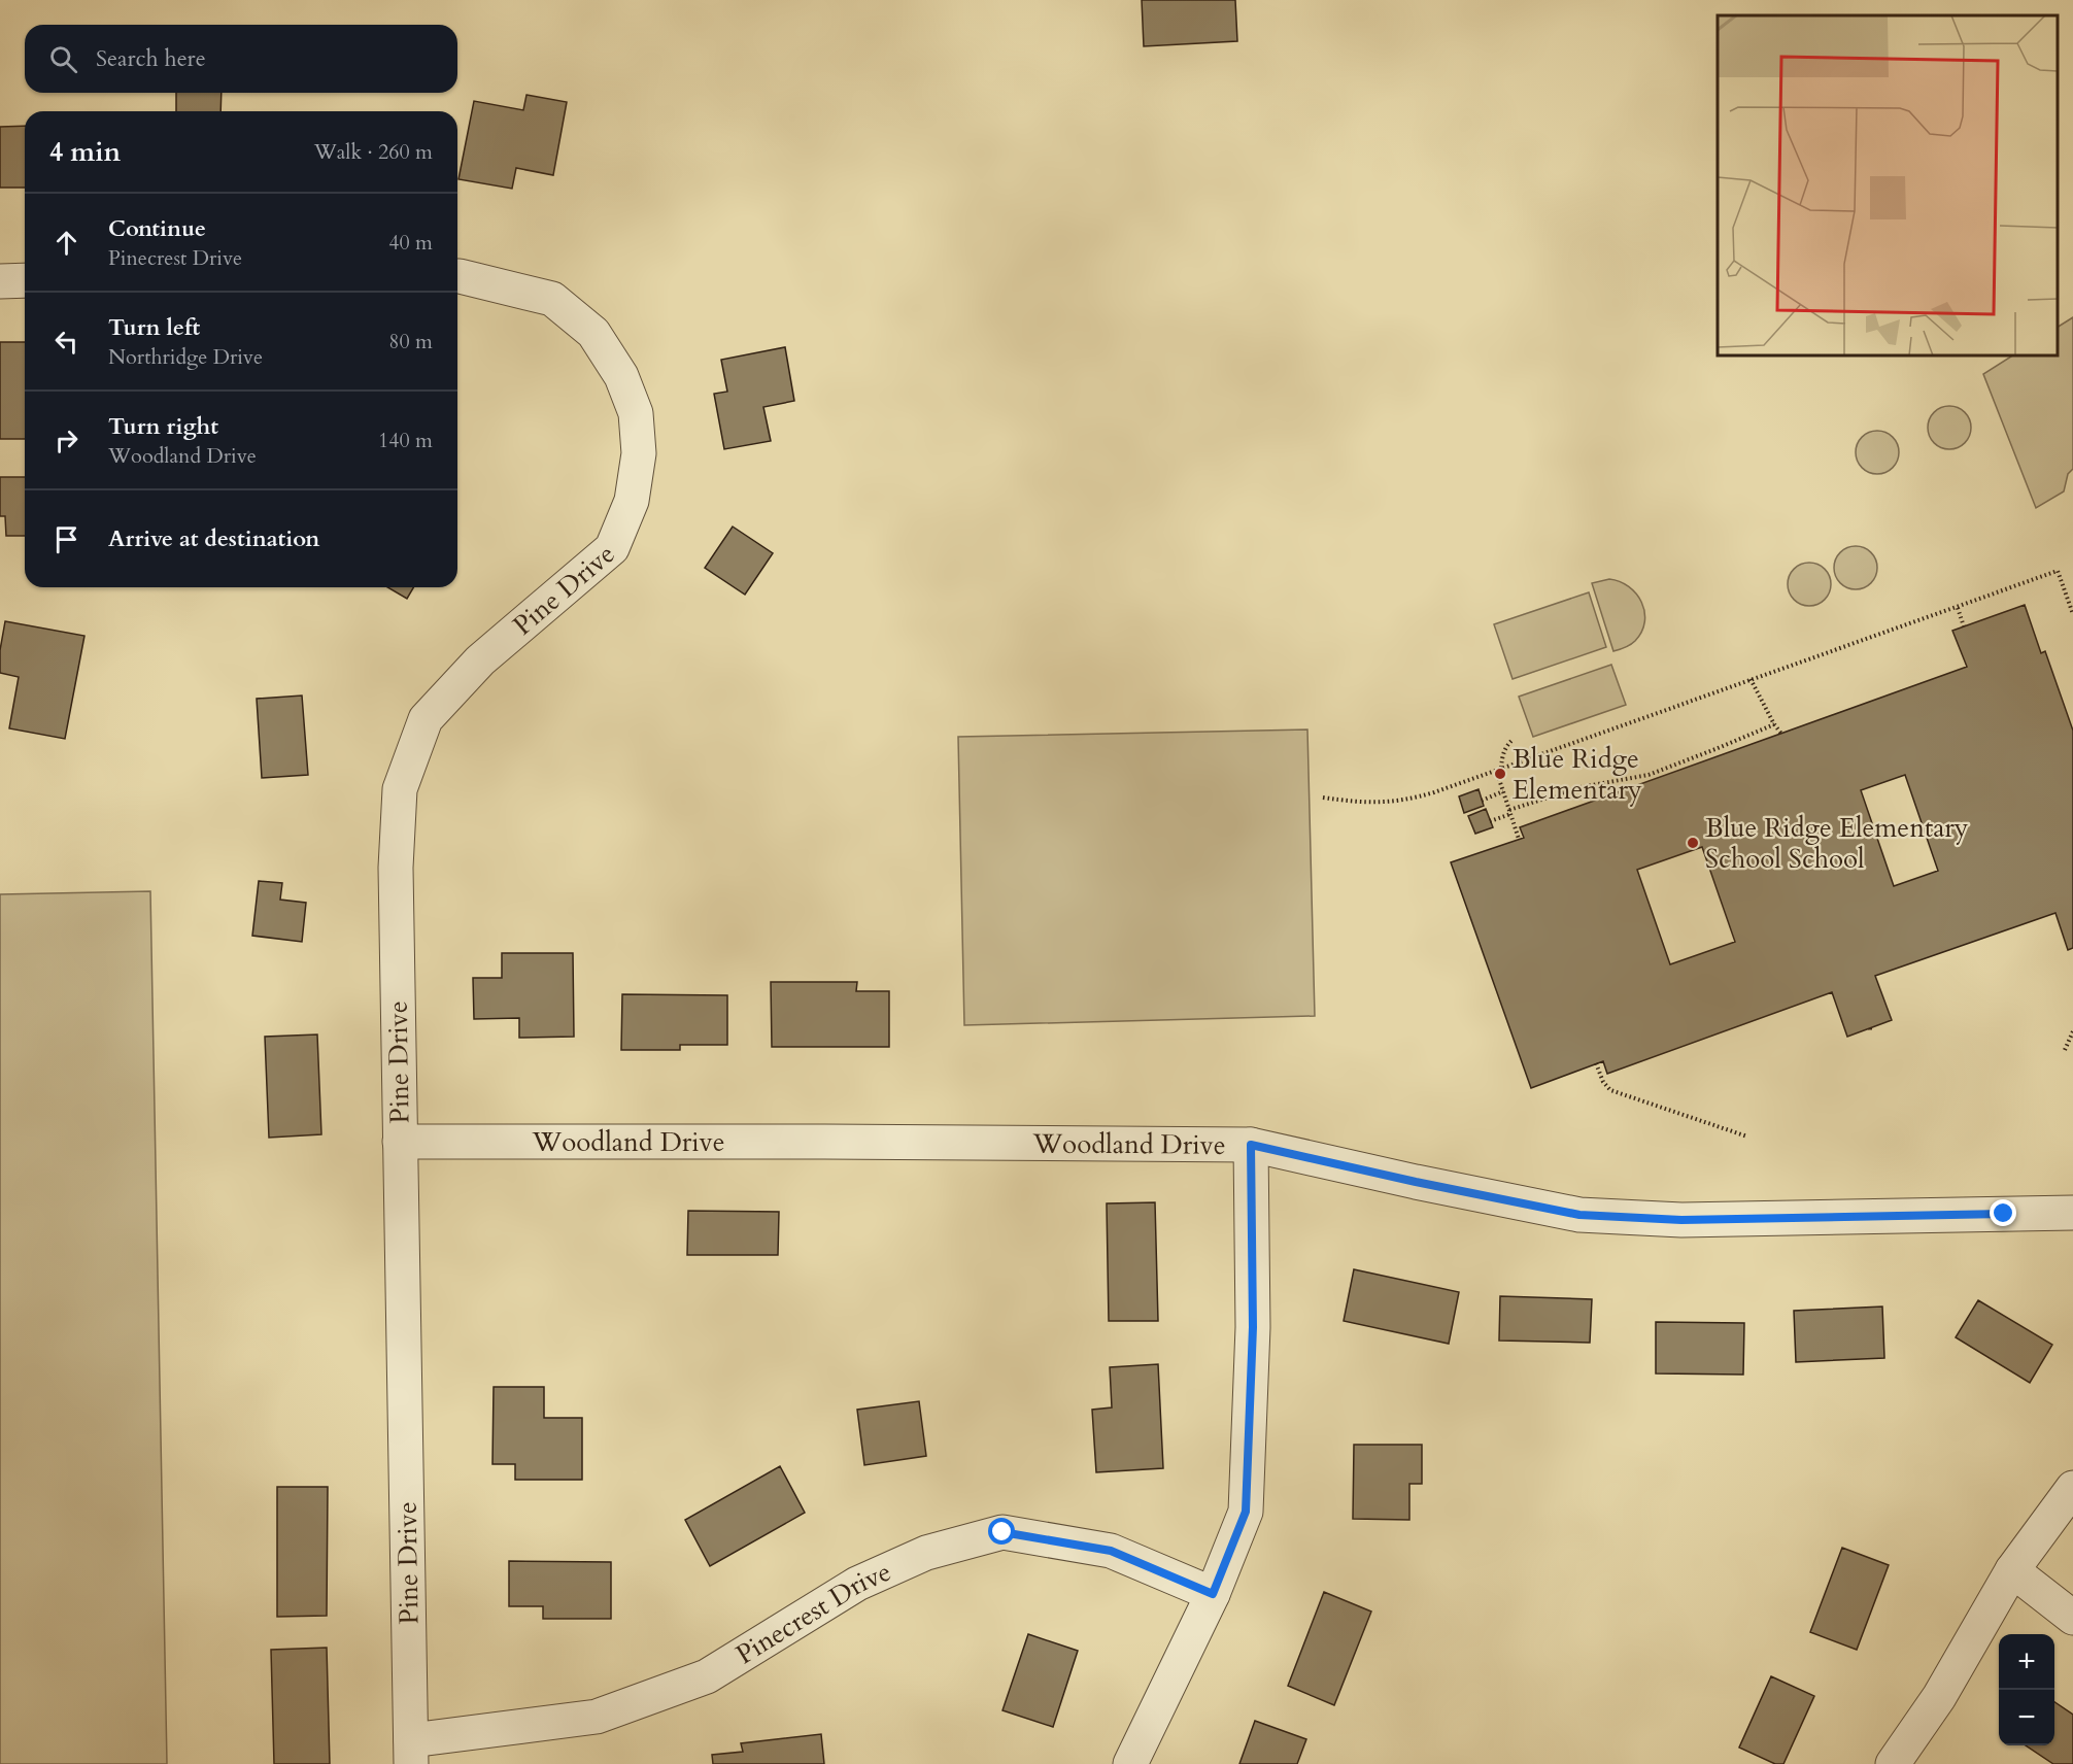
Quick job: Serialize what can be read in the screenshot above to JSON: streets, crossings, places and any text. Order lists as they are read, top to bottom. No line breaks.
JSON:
{"streets":{"street":["Pine Drive","Woodland Drive","Pinecrest Drive"]},"crossings":[["Pine Drive","Woodland Drive"],["Pine Drive","Pinecrest Drive"]],"places":["Blue Ridge Elementary","Blue Ridge Elementary School School"],"page":{"search":"Search here","heading":["4 min","Walk · 260 m"],"list":[["Continue","Pinecrest Drive","40 m"],["Turn left","Northridge Drive","80 m"],["Turn right","Woodland Drive","140 m"],"Arrive at destination"],"map_buttons":["+","−"]}}
